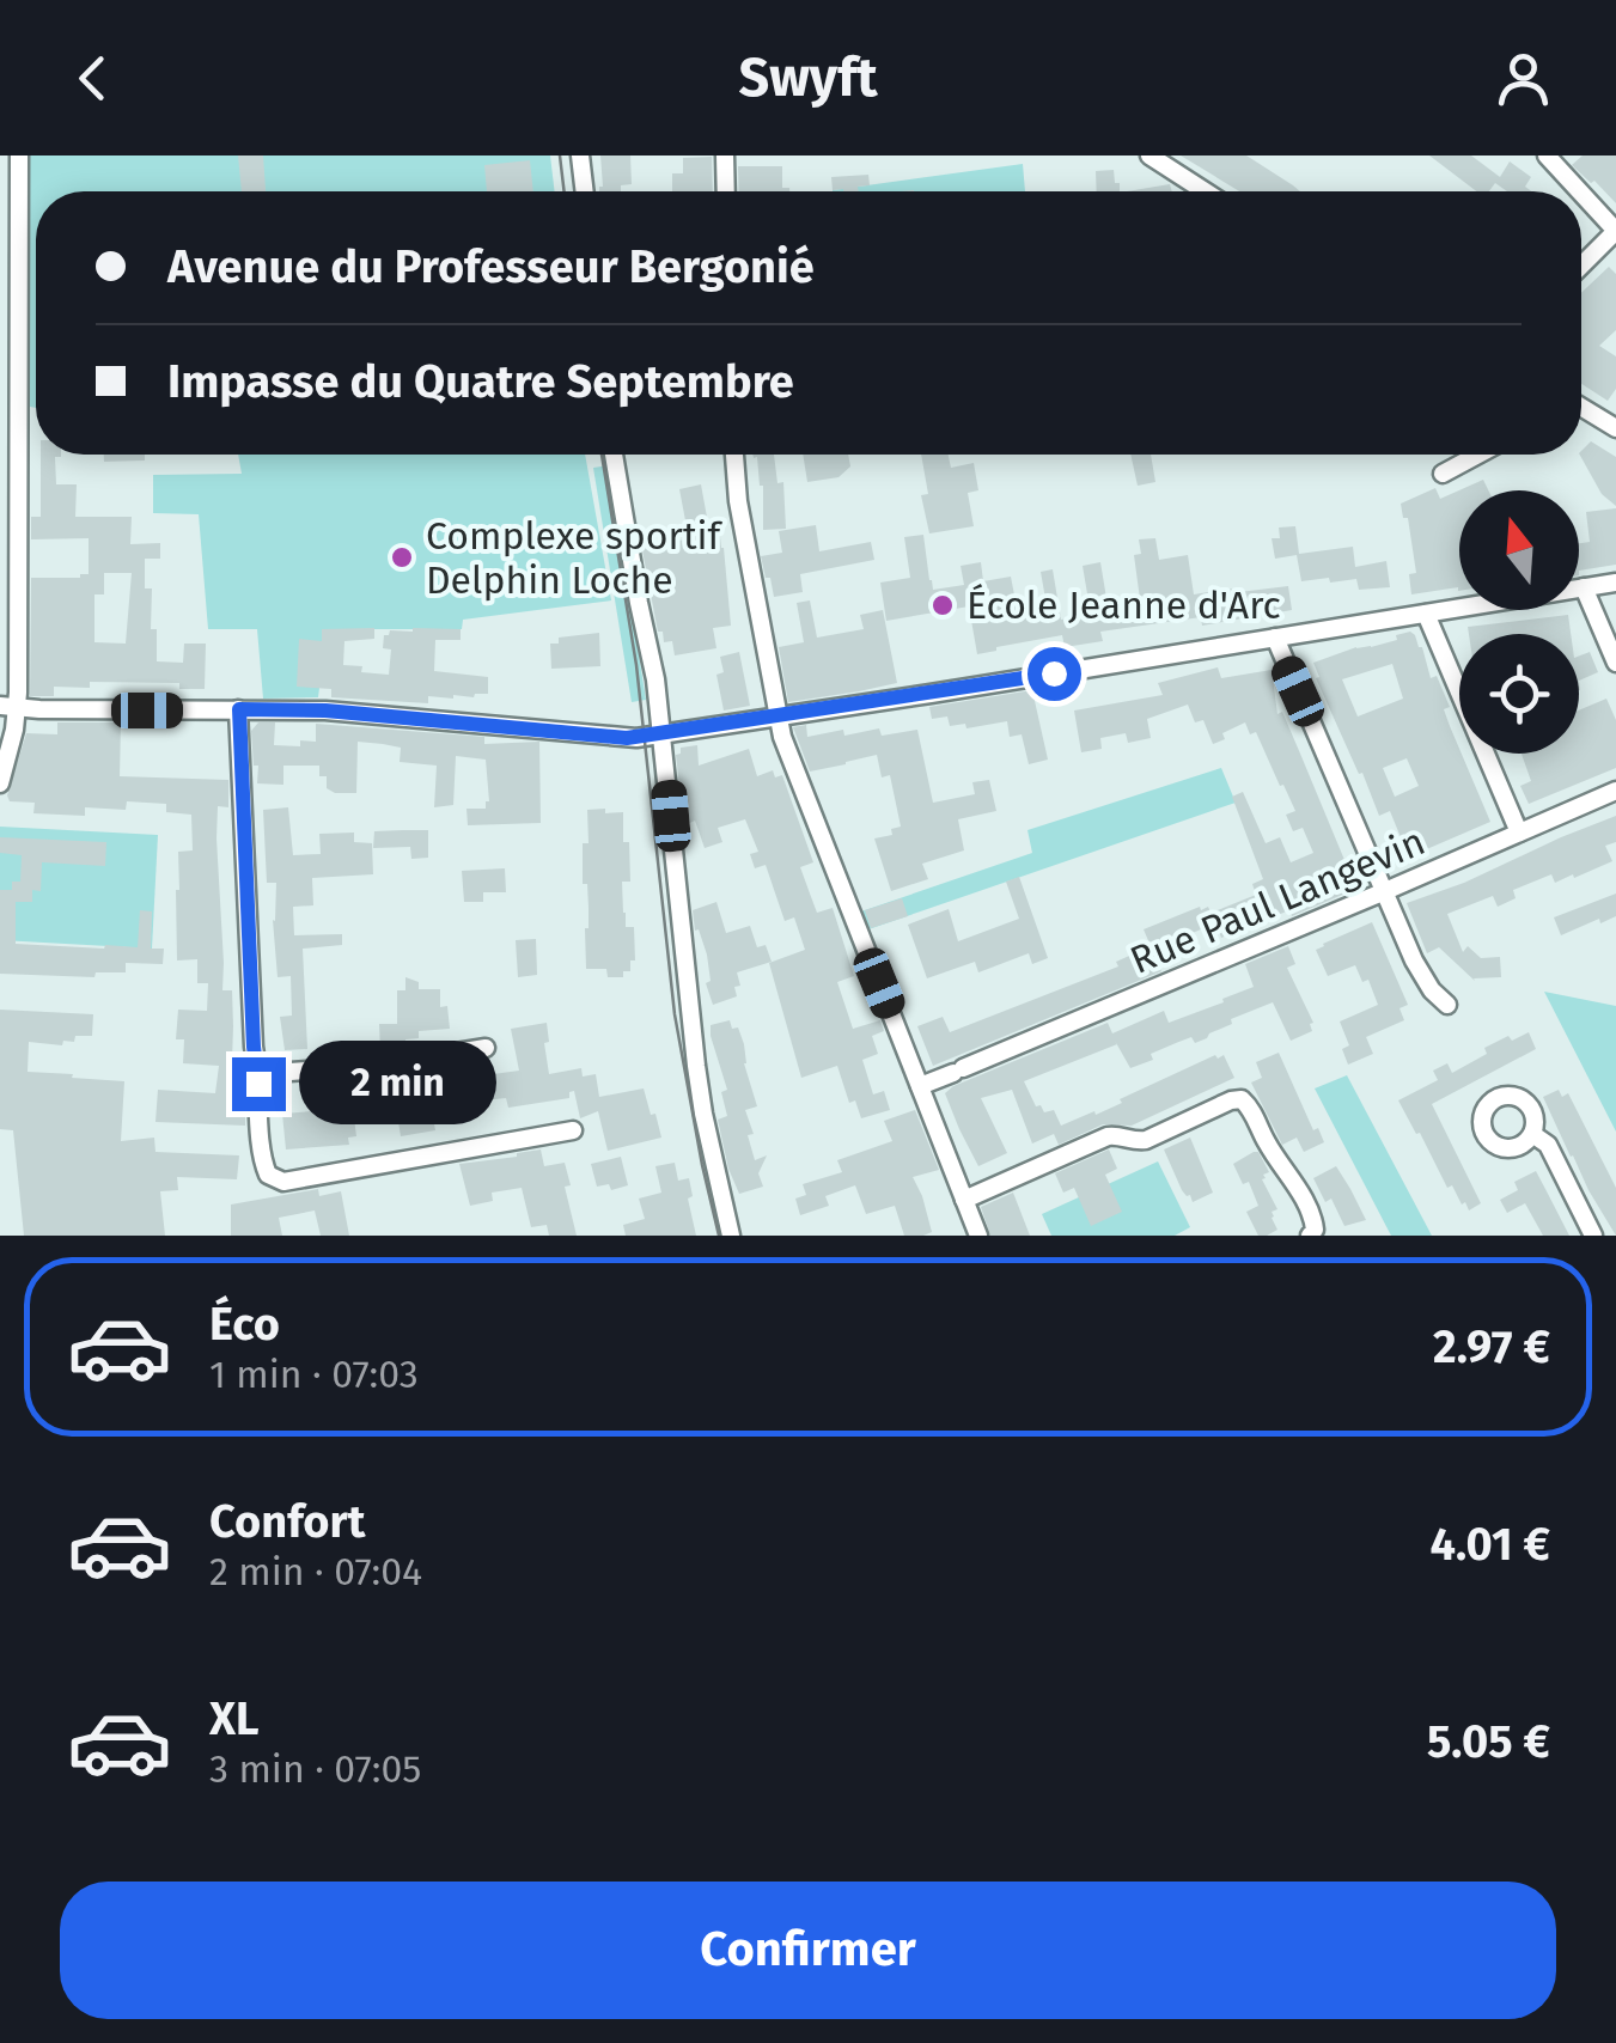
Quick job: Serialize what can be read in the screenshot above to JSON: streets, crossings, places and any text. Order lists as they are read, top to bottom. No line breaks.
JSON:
{"streets":{"street":["Rue Paul Langevin"]},"places":["Complexe sportif Delphin Loche","École Jeanne d'Arc"],"north":"top","page":{"header":"Swyft","banner":["Avenue du Professeur Bergonié","Impasse du Quatre Septembre"],"bubble":"2 min","list":[{"name":"Éco","note":"1 min · 07:03","value":"2.97 €"},{"name":"Confort","note":"2 min · 07:04","value":"4.01 €"},{"name":"XL","note":"3 min · 07:05","value":"5.05 €"}],"buttons":"Confirmer"}}
